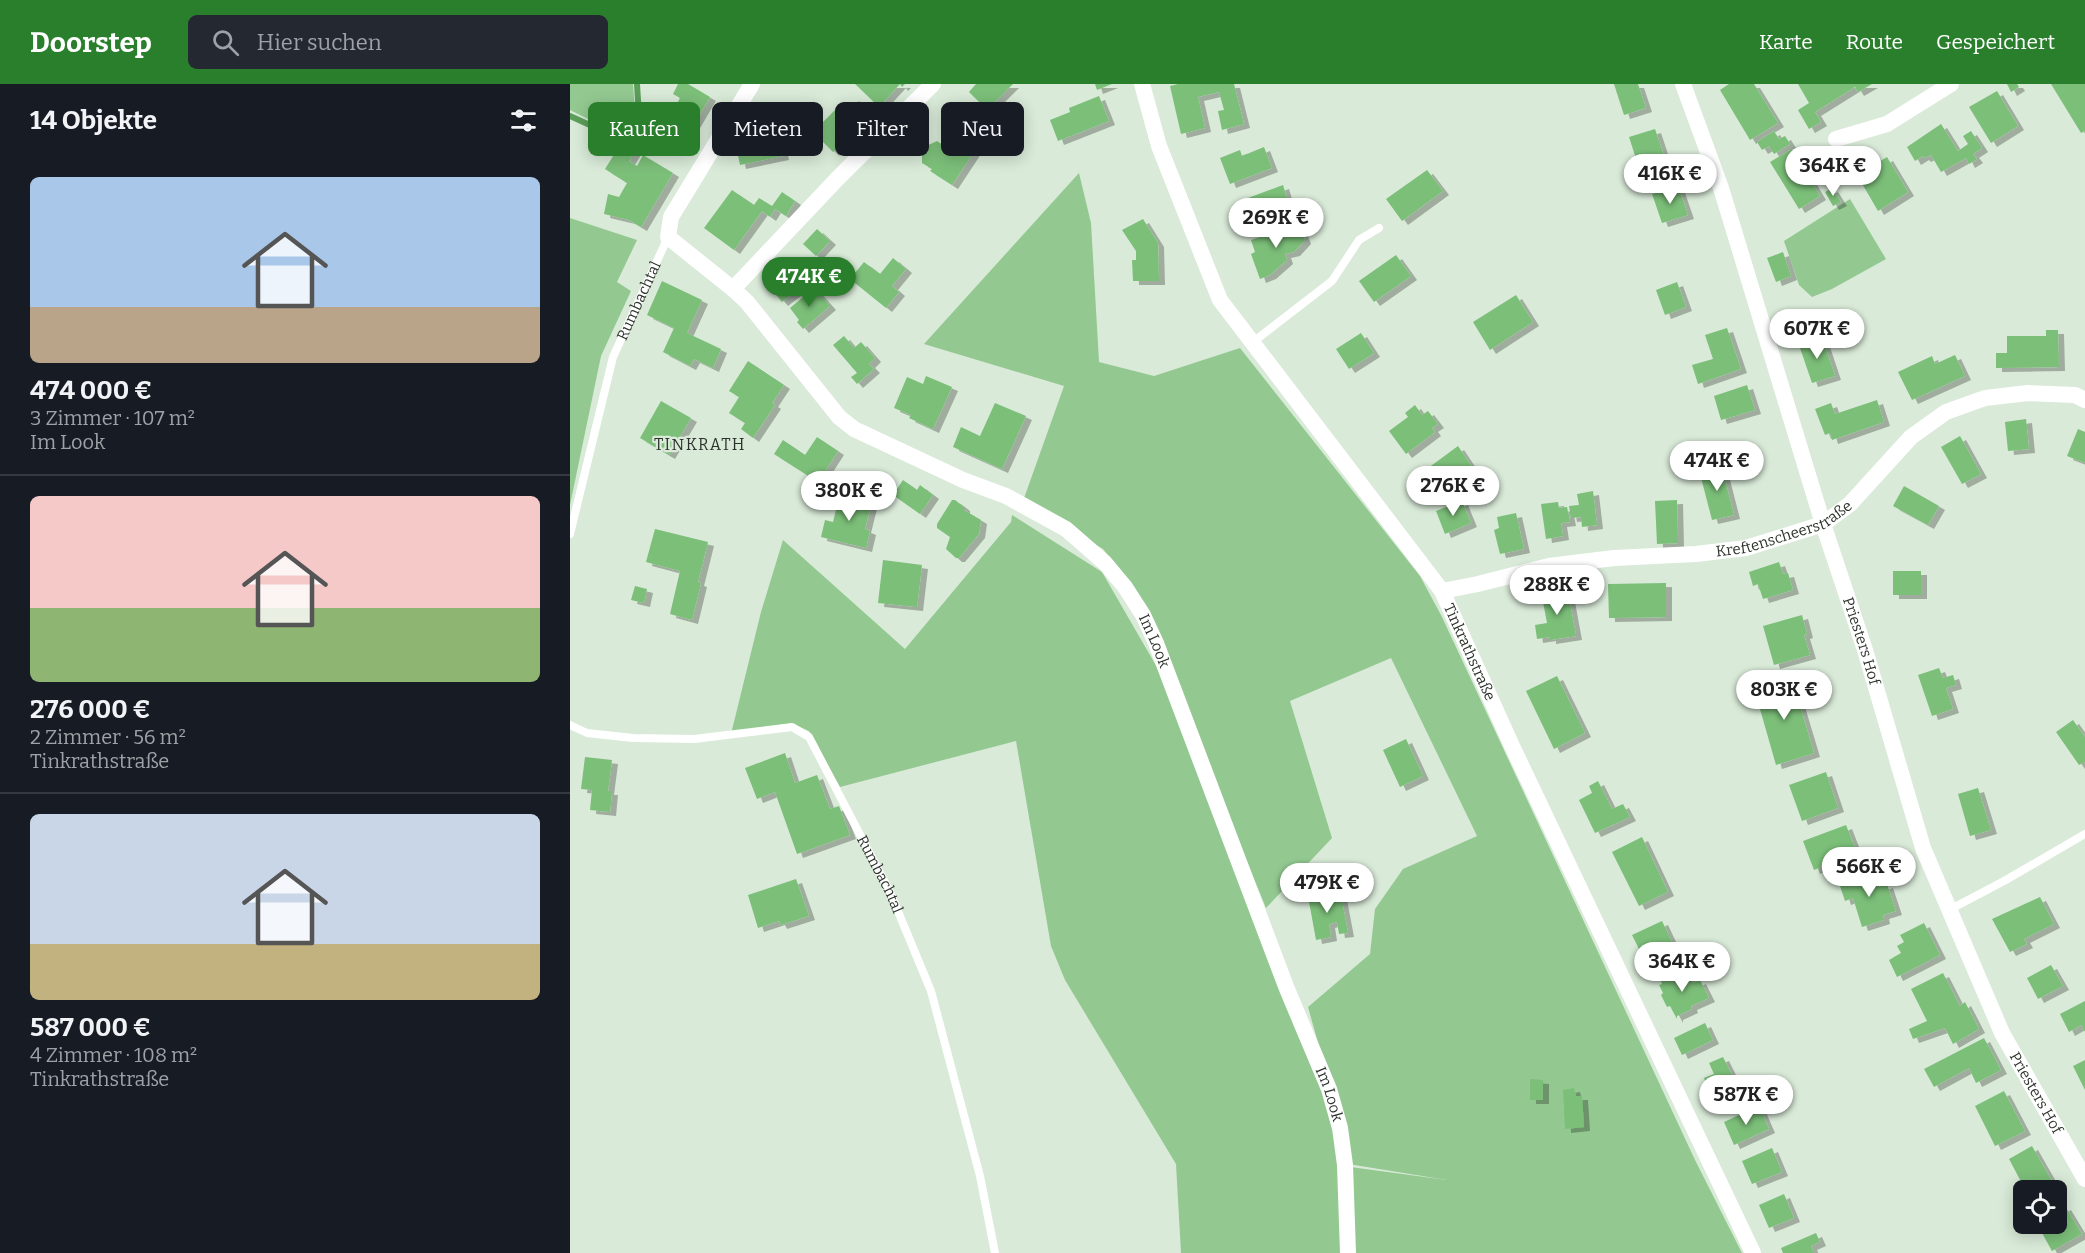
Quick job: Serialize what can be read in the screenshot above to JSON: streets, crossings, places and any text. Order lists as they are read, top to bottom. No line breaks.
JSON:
{"streets":{"street":["Rumbachtal","Kreftenscheerstraße","Im Look","Priesters Hof","Tinkrathstraße"]},"crossings":[["Rumbachtal","Im Look"],["Kreftenscheerstraße","Priesters Hof"],["Kreftenscheerstraße","Tinkrathstraße"]],"districts":["TINKRATH"],"page":{"header":"Doorstep","search":"Hier suchen","nav":["Karte","Route","Gespeichert"],"heading":"14 Objekte","chip":["Kaufen","Mieten","Filter","Neu"],"price":["364K €","416K €","269K €","474K €","607K €","474K €","276K €","380K €","288K €","803K €","566K €","479K €","364K €","587K €"],"list":[{"name":"474 000 €","note":"3 Zimmer · 107 m² · Im Look"},{"name":"276 000 €","note":"2 Zimmer · 56 m² · Tinkrathstraße"},{"name":"587 000 €","note":"4 Zimmer · 108 m² · Tinkrathstraße"}]}}
